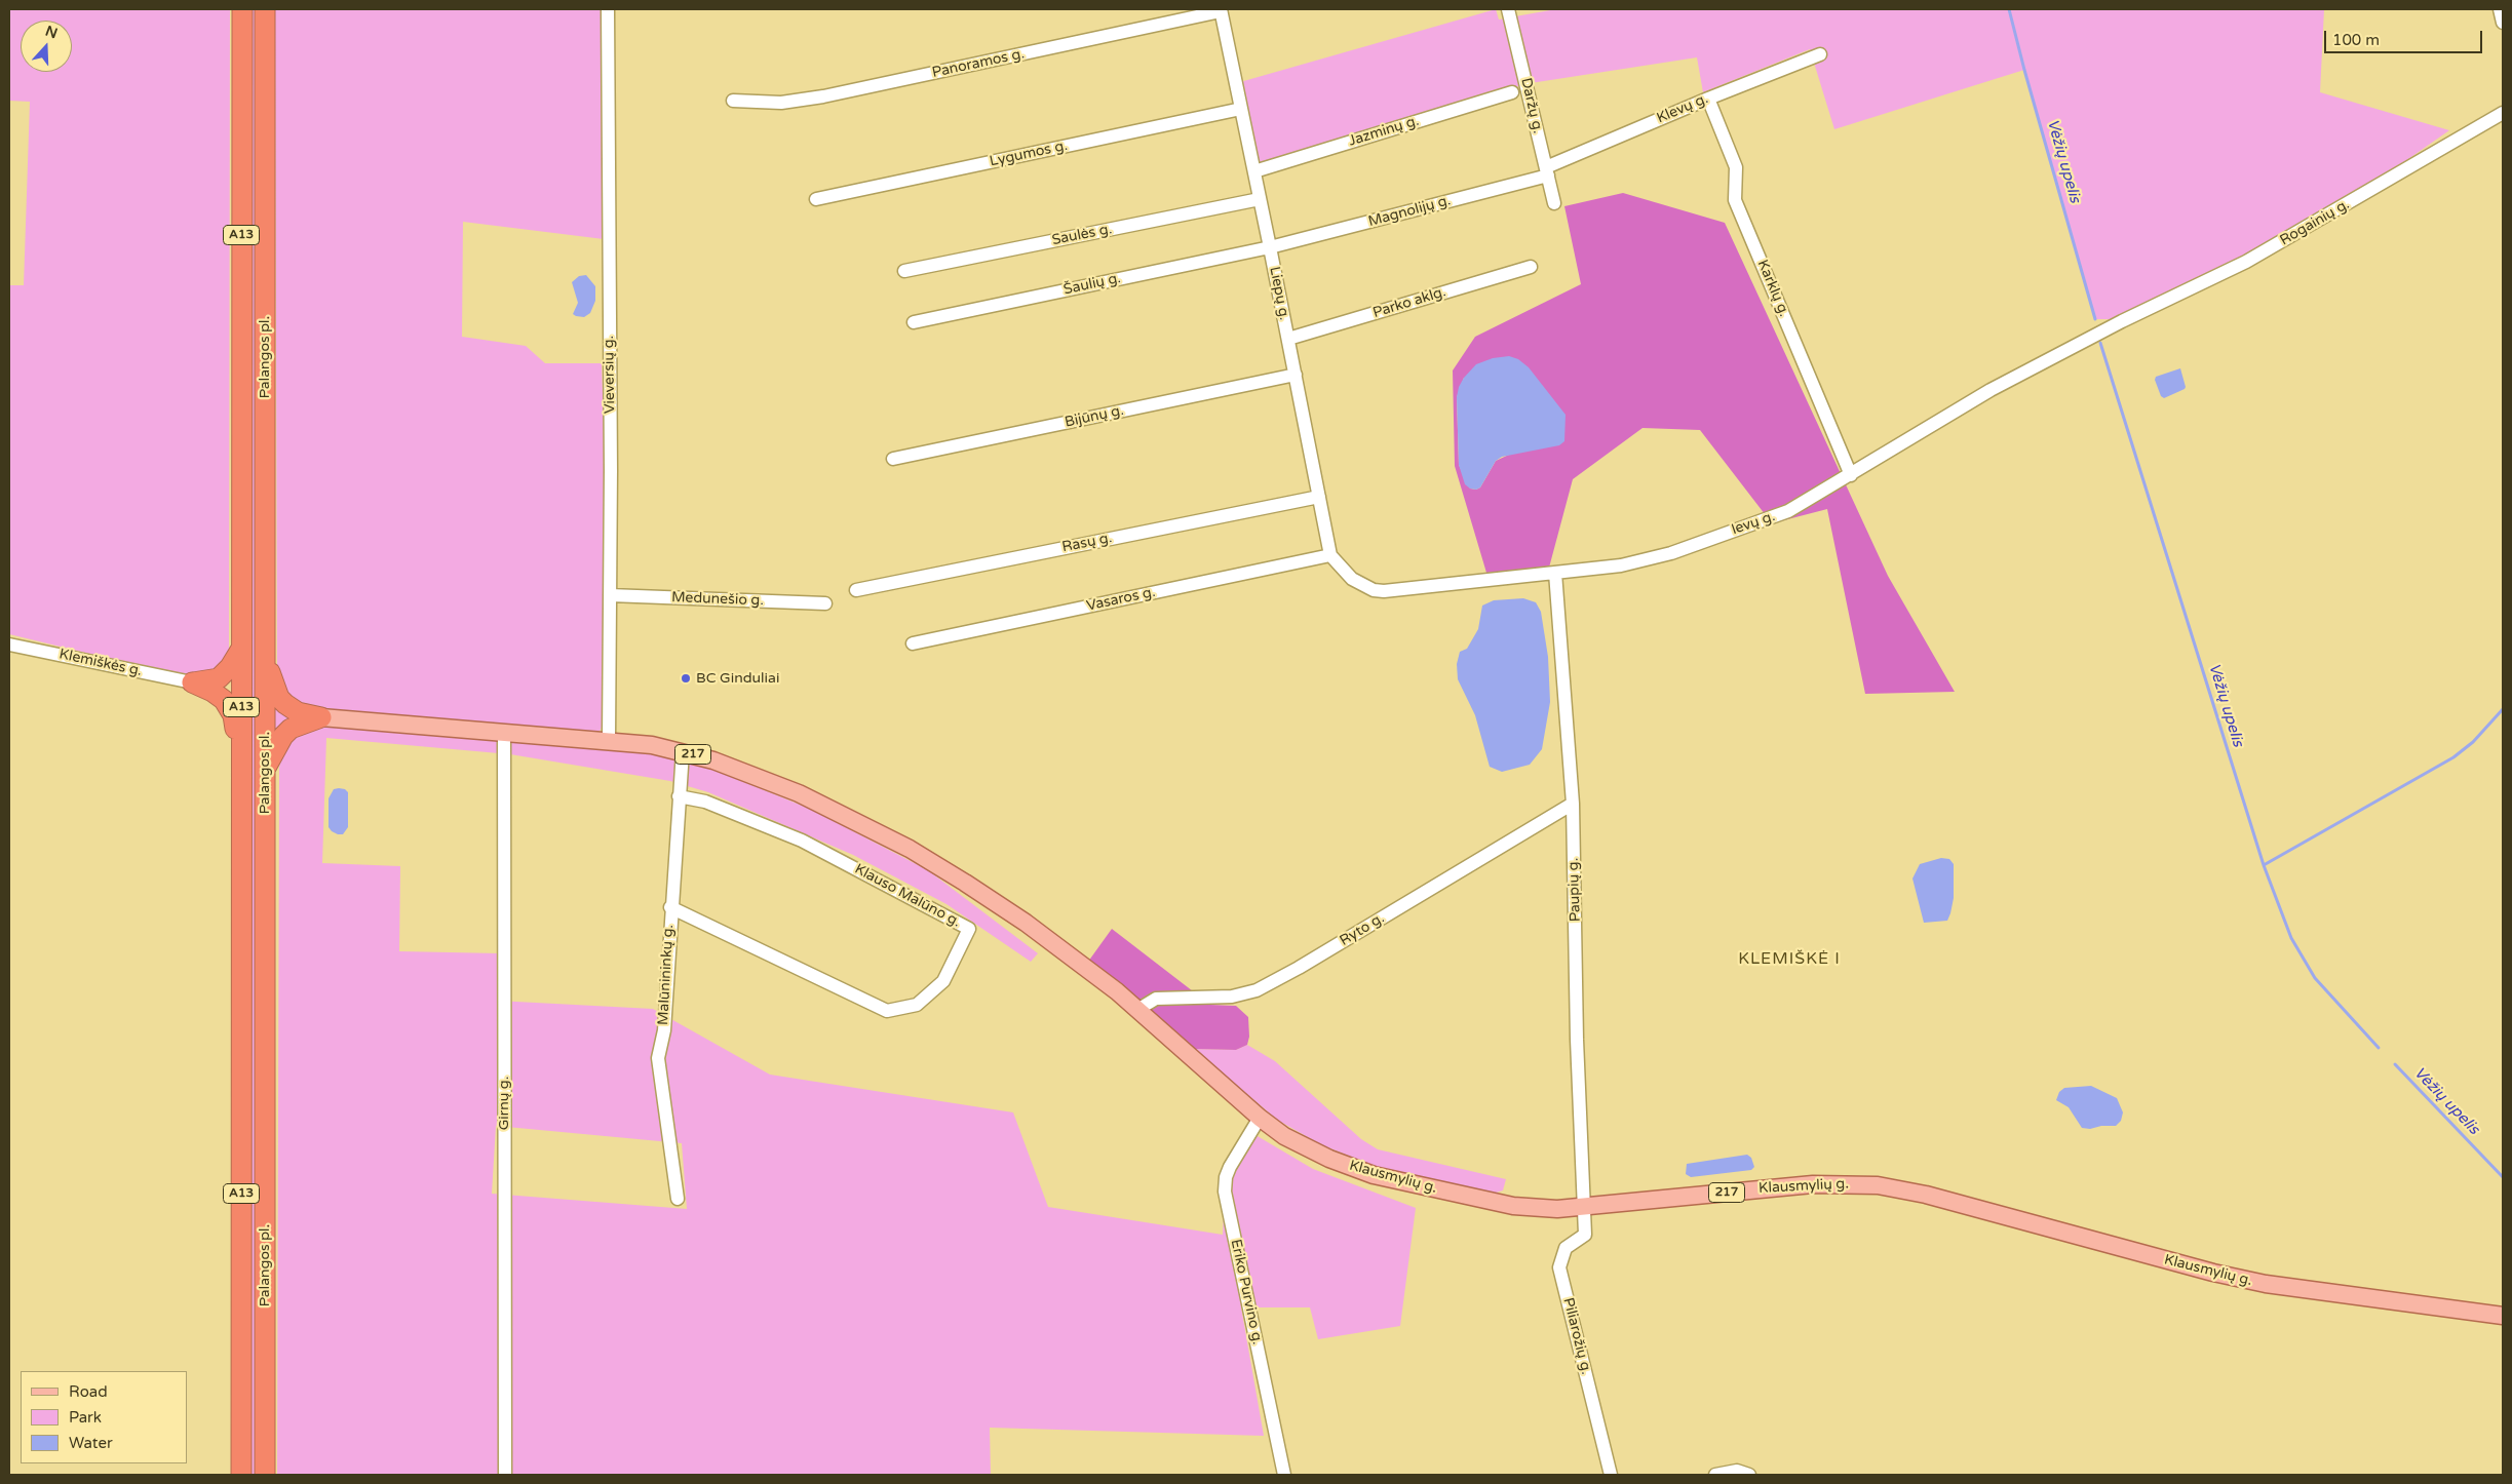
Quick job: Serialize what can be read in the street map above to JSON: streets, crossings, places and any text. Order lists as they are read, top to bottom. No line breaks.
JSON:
{"streets":{"highway":["A13","Palangos pl."],"main road":["217","Klausmylių g."],"street":["Panoramos g.","Daržų g.","Klevų g.","Jazminų g.","Lygumos g.","Magnolijų g.","Rogainių g.","Saulės g.","Šaulių g.","Karklų g.","Liepų g.","Parko aklg.","Vieversių g.","Bijūnų g.","Ievų g.","Rasų g.","Medunešio g.","Vasaros g.","Klemiškės g.","Paupių g.","Klauso Malūno g.","Ryto g.","Malūnininkų g.","Girnų g.","Eriko Purvino g.","Piliarožių g."]},"crossings":[["Panoramos g.","Liepų g."],["Daržų g.","Klevų g."],["Daržų g.","Magnolijų g."],["Klevų g.","Magnolijų g."],["Klevų g.","Karklų g."],["Jazminų g.","Liepų g."],["Lygumos g.","Liepų g."],["Magnolijų g.","Šaulių g."],["Magnolijų g.","Liepų g."],["Rogainių g.","Ievų g."],["Saulės g.","Liepų g."],["Šaulių g.","Liepų g."],["Karklų g.","Ievų g."],["Liepų g.","Parko aklg."],["Liepų g.","Bijūnų g."],["Liepų g.","Ievų g."],["Liepų g.","Rasų g."],["Liepų g.","Vasaros g."],["Vieversių g.","Medunešio g."],["Vieversių g.","217"],["Ievų g.","Vasaros g."],["Ievų g.","Paupių g."],["217","Malūnininkų g."],["217","Girnų g."],["217","Klausmylių g."],["Paupių g.","Ryto g."],["Paupių g.","Klausmylių g."],["Paupių g.","Piliarožių g."],["Klauso Malūno g.","Malūnininkų g."],["Ryto g.","Klausmylių g."],["Malūnininkų g.","Klausmylių g."],["Klausmylių g.","Eriko Purvino g."],["Klausmylių g.","Piliarožių g."]],"districts":["KLEMIŠKĖ I"],"water":["Vėžių upelis"],"places":["BC Ginduliai"],"legend":["Road","Park","Water"],"scale_bar":"100 m","north":"top"}
